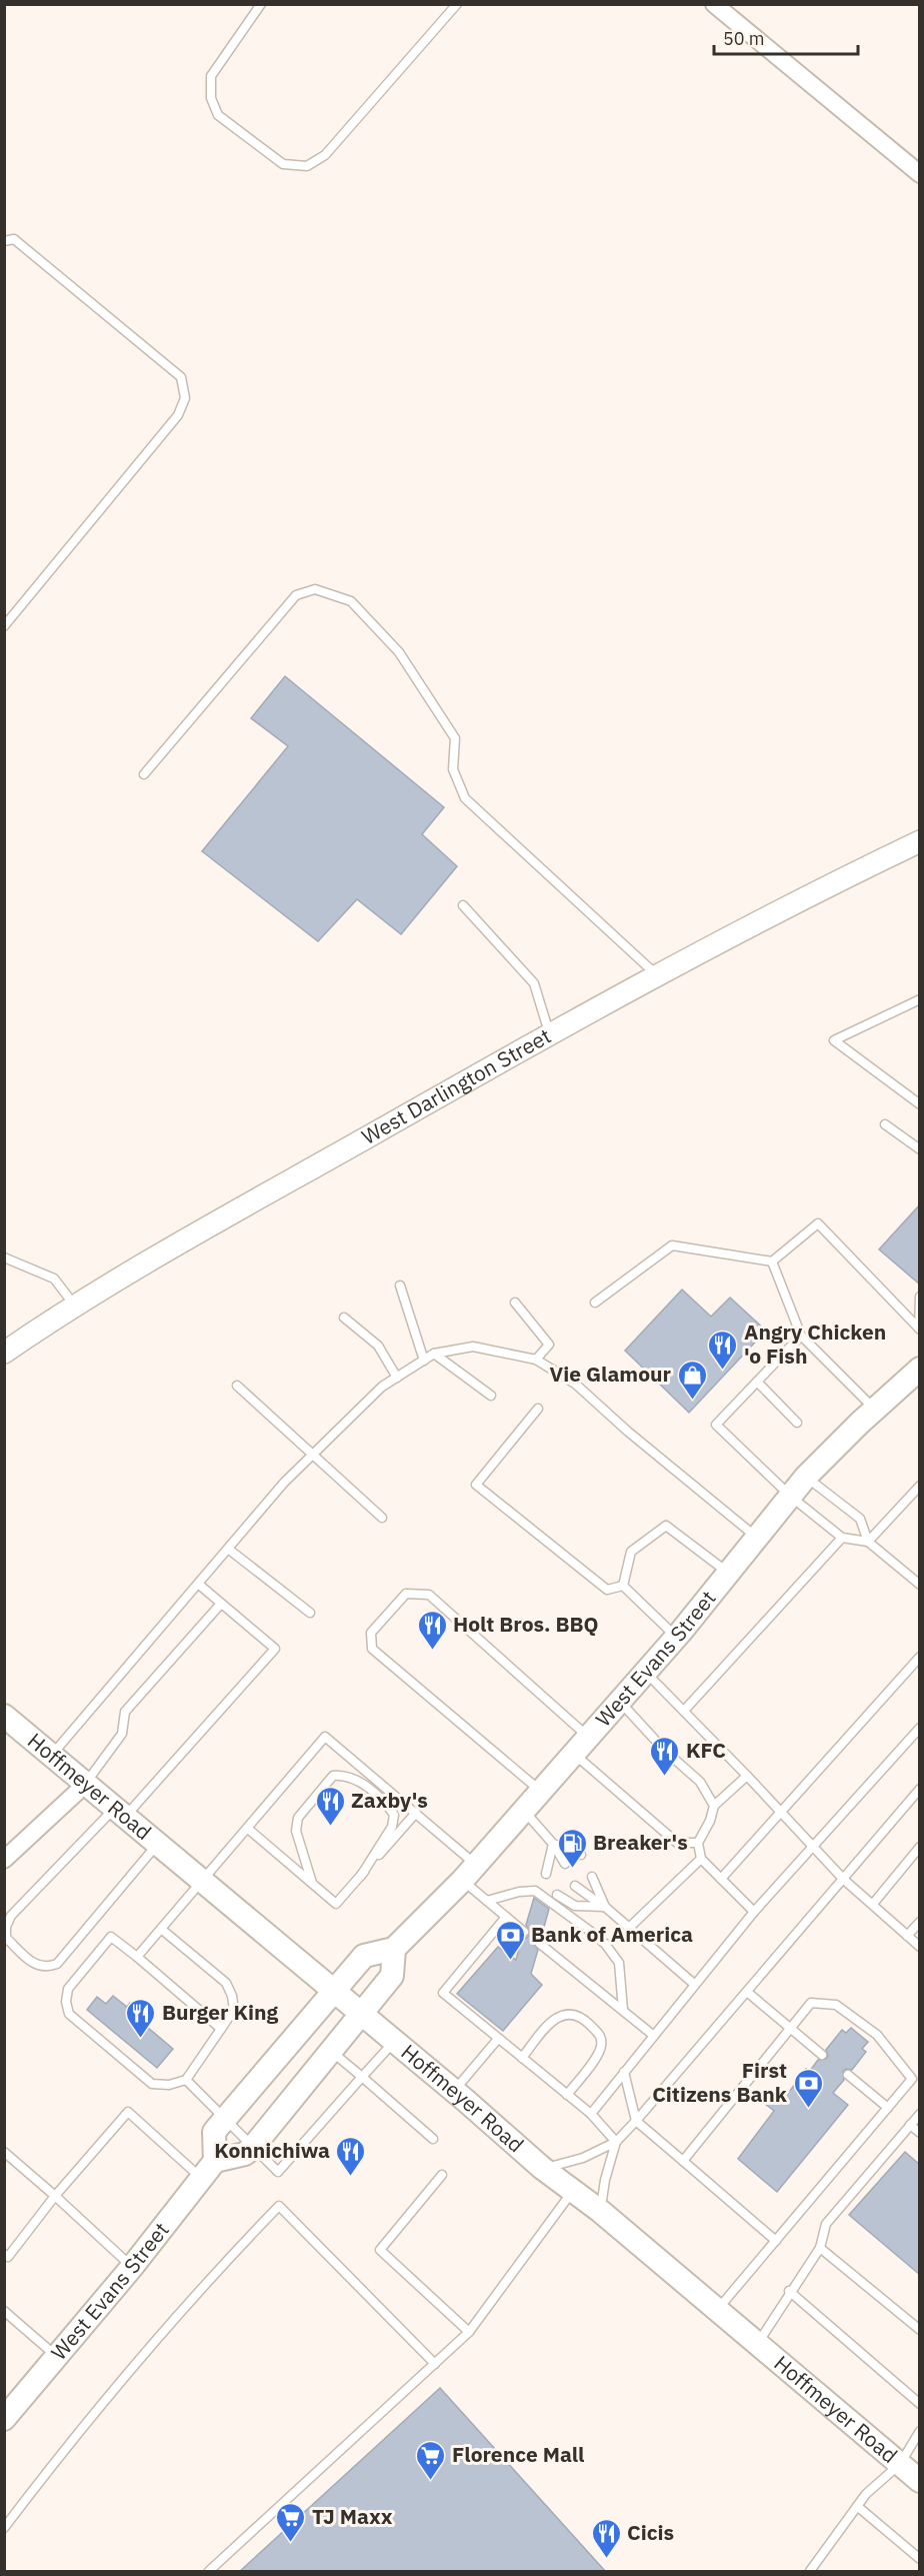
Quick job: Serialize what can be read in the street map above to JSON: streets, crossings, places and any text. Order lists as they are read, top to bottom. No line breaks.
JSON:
{"streets":{"main road":["West Evans Street","Hoffmeyer Road"],"street":["West Darlington Street"]},"places":{"restaurant":["Angry Chicken 'o Fish","Holt Bros. BBQ","KFC","Zaxby's","Burger King","Konnichiwa","Cicis"],"shop":["Vie Glamour"],"fuel station":["Breaker's"],"bank":["Bank of America","First Citizens Bank"],"supermarket":["Florence Mall","TJ Maxx"]},"scale_bar":"50 m"}
